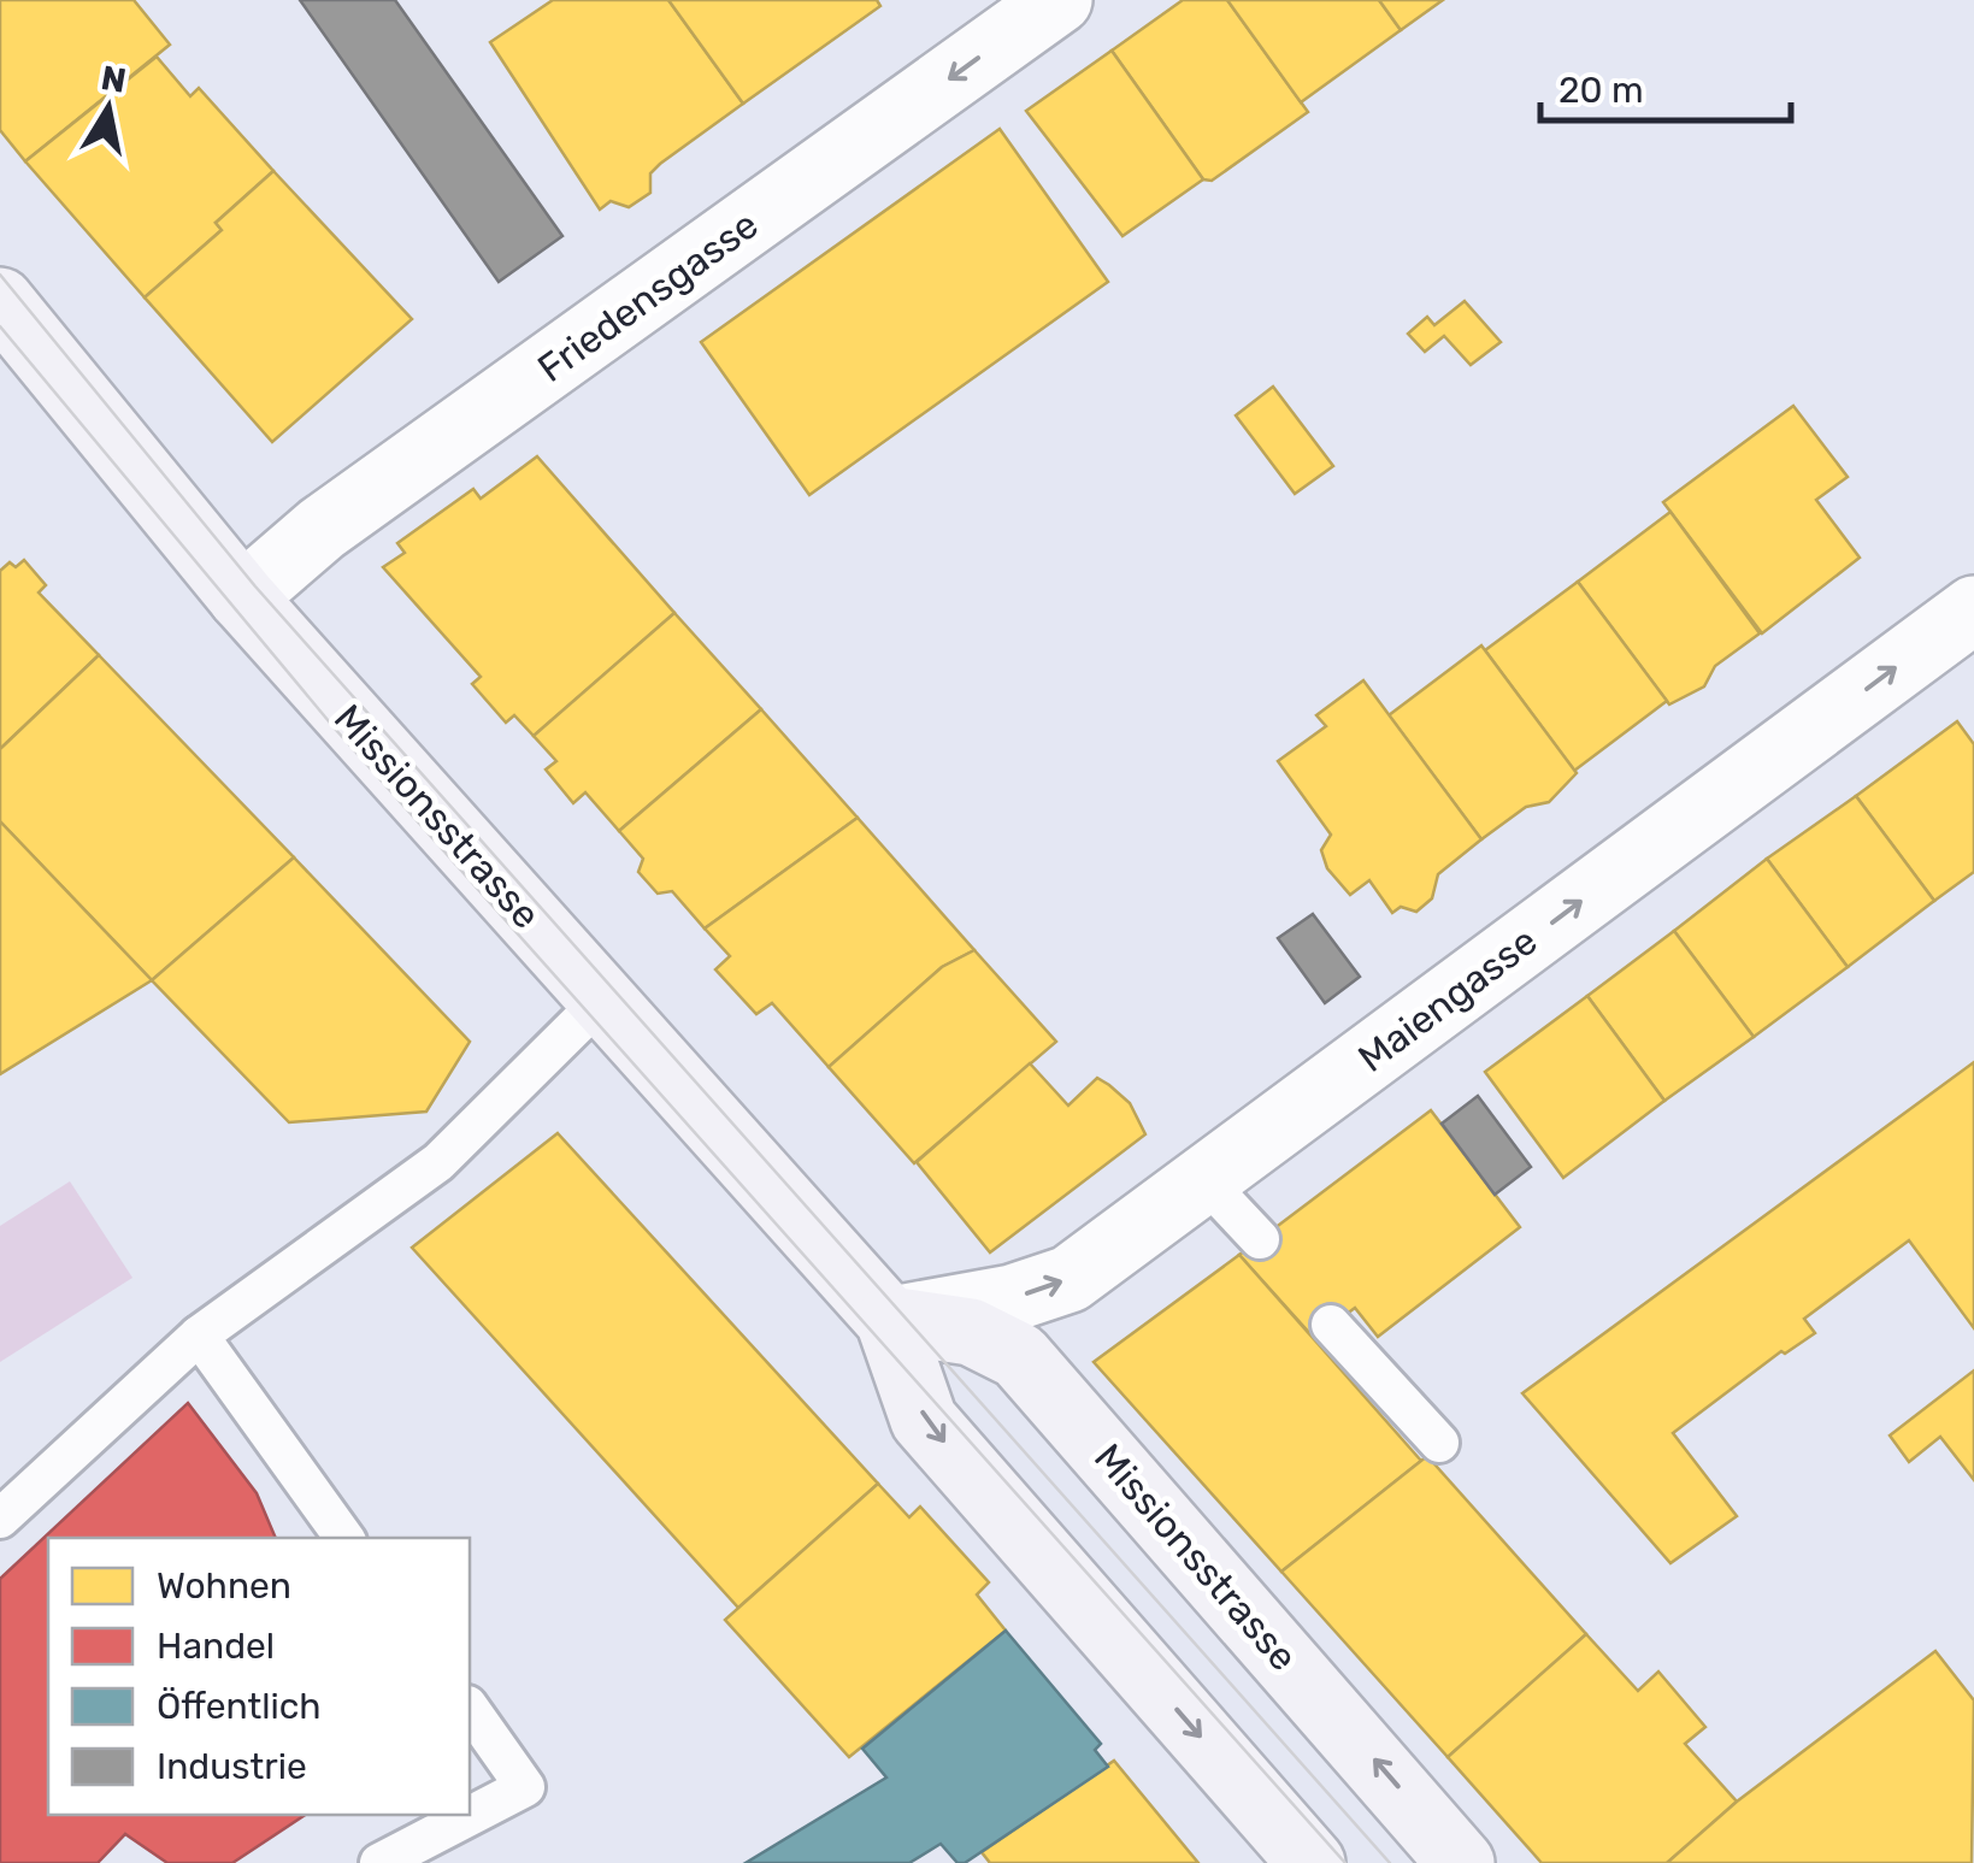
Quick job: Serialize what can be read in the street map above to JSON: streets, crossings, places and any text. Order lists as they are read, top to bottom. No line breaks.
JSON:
{"streets":{"main road":["Missionsstrasse"],"street":["Friedensgasse","Maiengasse"]},"crossings":[["Friedensgasse","Missionsstrasse"],["Missionsstrasse","Maiengasse"]],"one_way":["Friedensgasse","Maiengasse"],"legend":["Wohnen","Handel","Öffentlich","Industrie"],"scale_bar":"20 m","north":"top"}
